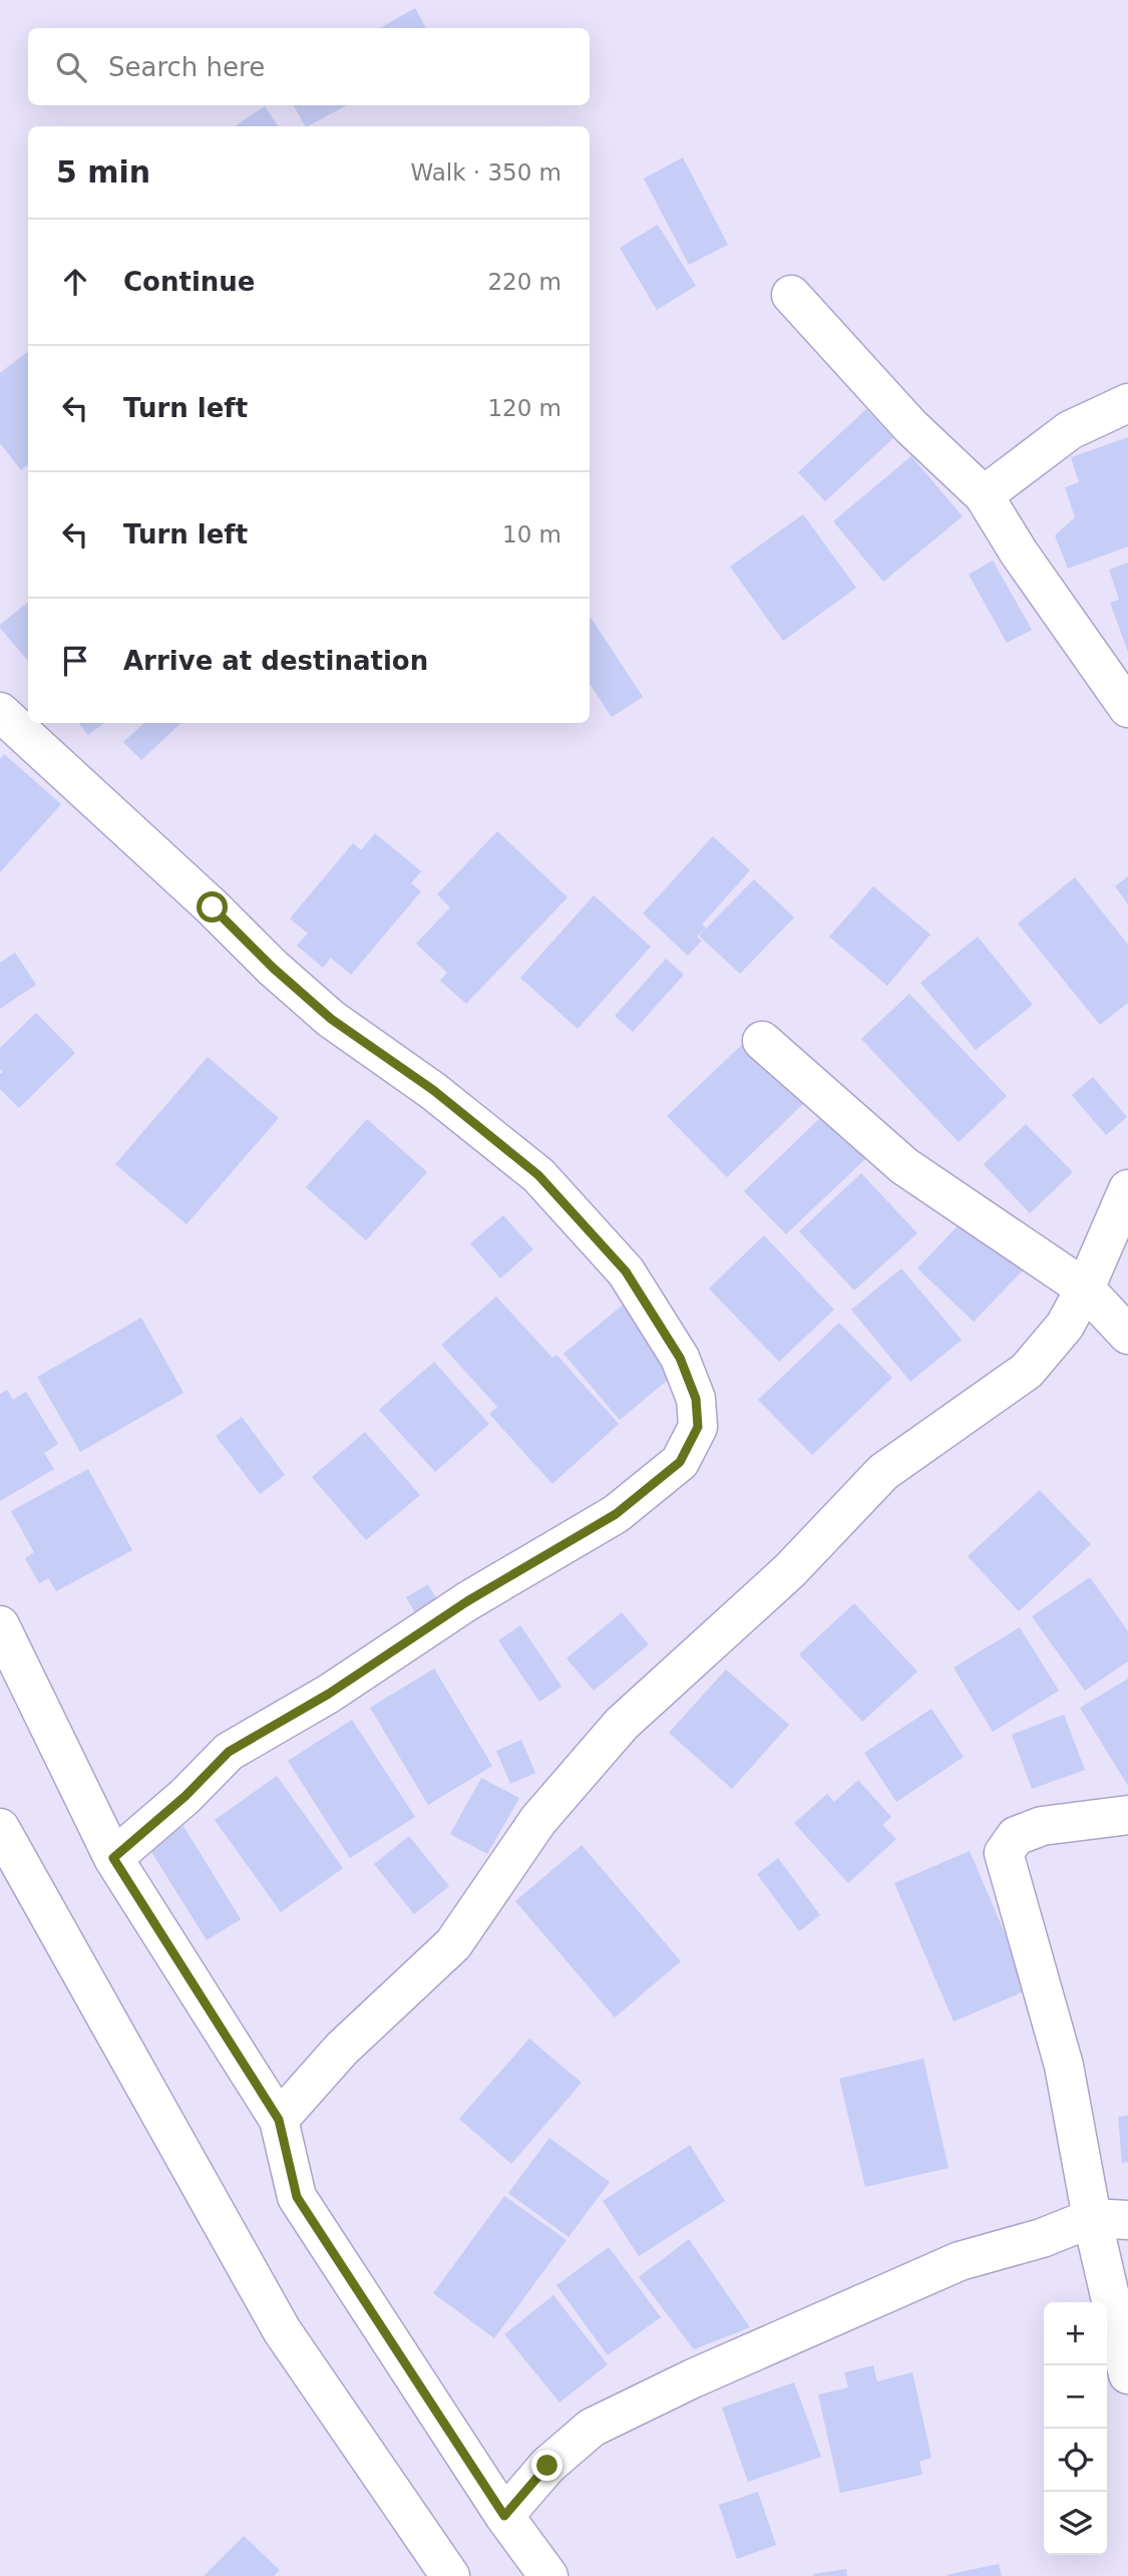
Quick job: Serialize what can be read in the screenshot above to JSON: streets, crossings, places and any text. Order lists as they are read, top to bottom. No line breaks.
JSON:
{"page":{"search":"Search here","heading":["5 min","Walk · 350 m"],"list":[["Continue","220 m"],["Turn left","120 m"],["Turn left","10 m"],"Arrive at destination"],"map_buttons":["+","−"]}}
